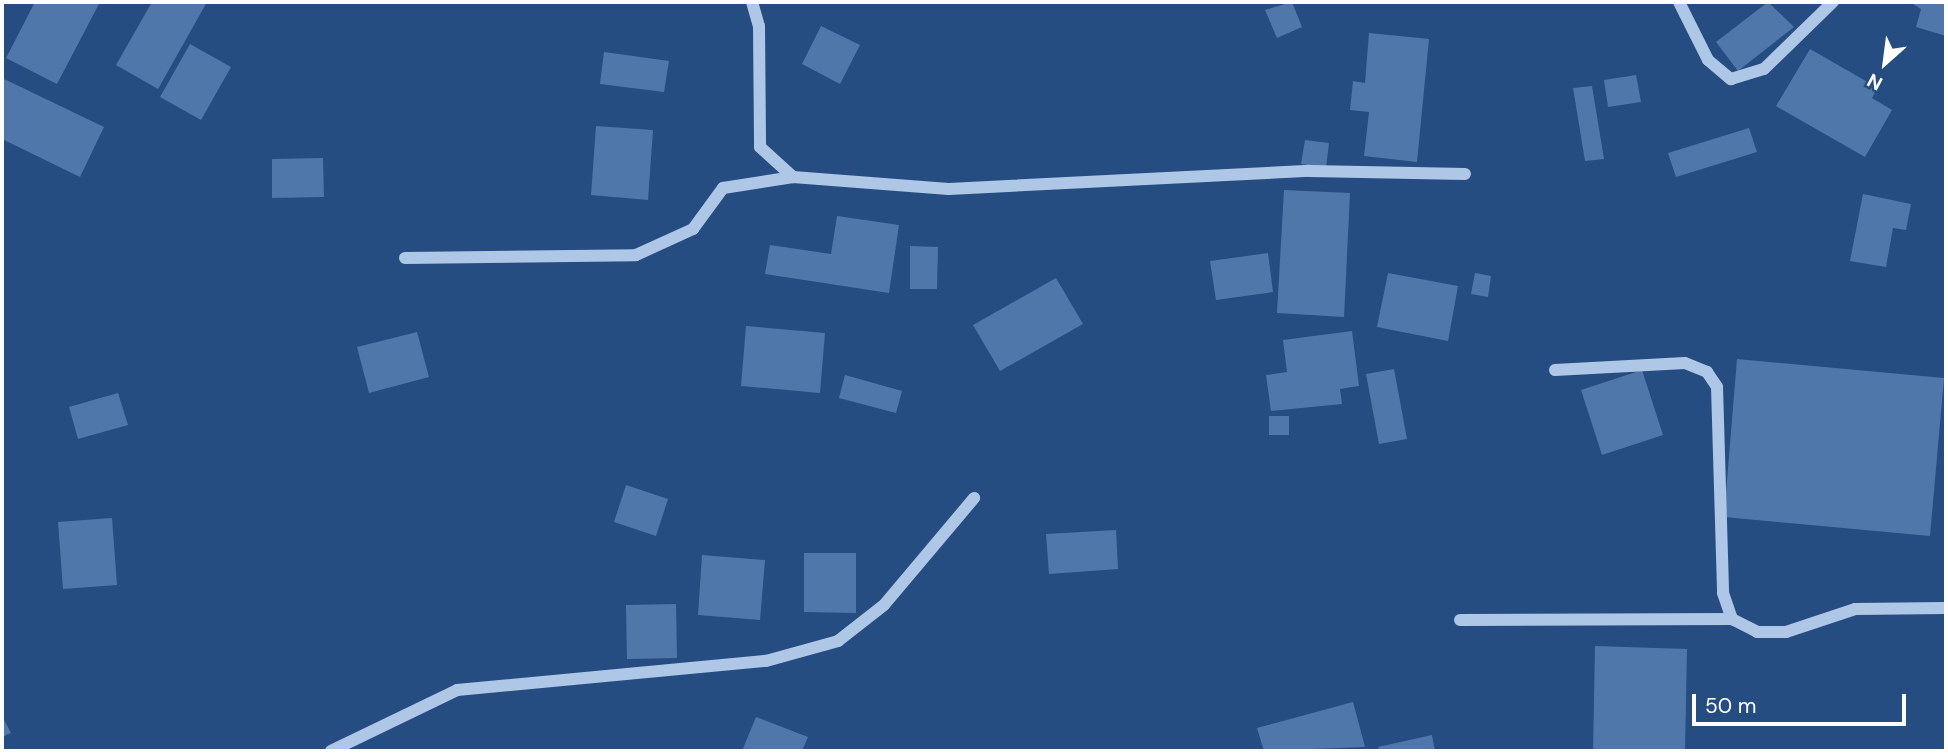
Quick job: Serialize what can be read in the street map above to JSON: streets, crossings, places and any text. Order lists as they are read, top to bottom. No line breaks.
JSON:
{"scale_bar":"50 m","north":"bottom left"}
